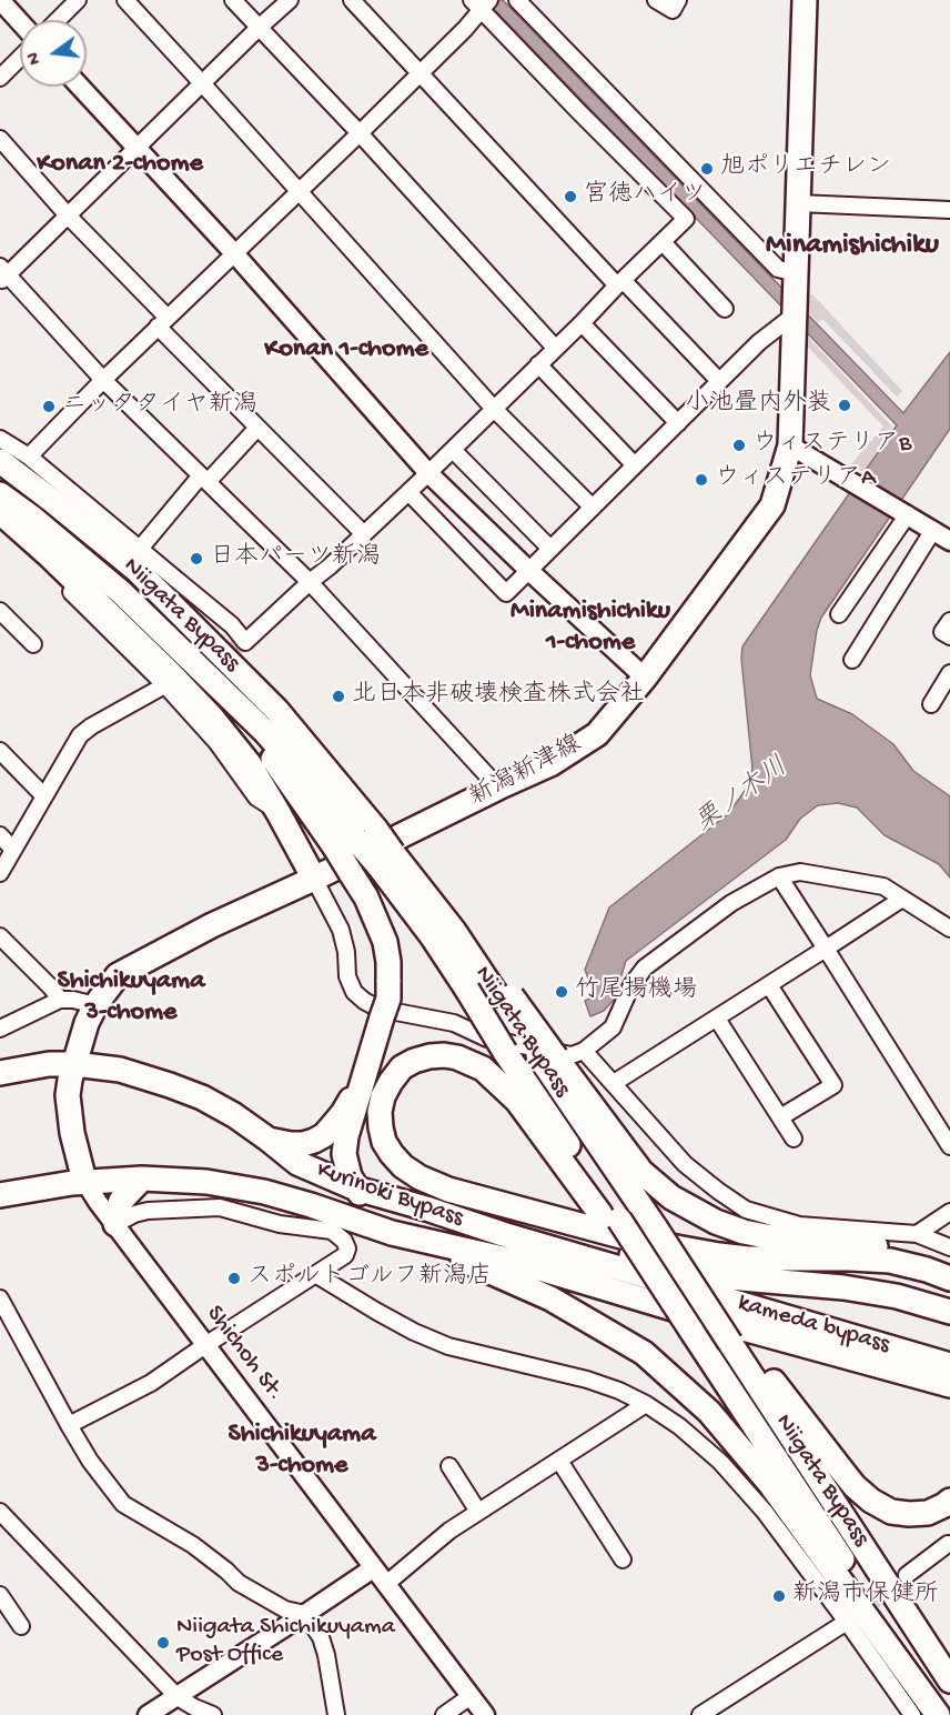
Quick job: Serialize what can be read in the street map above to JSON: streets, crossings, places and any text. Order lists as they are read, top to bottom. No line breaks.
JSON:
{"streets":{"main road":["Niigata Bypass","新潟新津線","Kurinoki Bypass","kameda bypass"],"street":["Shichoh St."]},"crossings":[["Niigata Bypass","Kurinoki Bypass"],["Niigata Bypass","kameda bypass"],["新潟新津線","Kurinoki Bypass"],["新潟新津線","Shichoh St."],["Kurinoki Bypass","kameda bypass"],["Kurinoki Bypass","Shichoh St."]],"districts":["Konan 2-chome","Minamishichiku","Konan 1-chome","Minamishichiku 1-chome","Shichikuyama 3-chome","Shichikuyama 3-chome"],"water":["栗ノ木川"],"places":["旭ポリエチレン","宮徳ハイツ","小池畳内外装","ニッタタイヤ新潟","ウィステリアB","ウィステリアA","日本パーツ新潟","北日本非破壊検査株式会社","竹尾揚機場","スポルトゴルフ新潟店","新潟市保健所","Niigata Shichikuyama Post Office"],"north":"left"}
